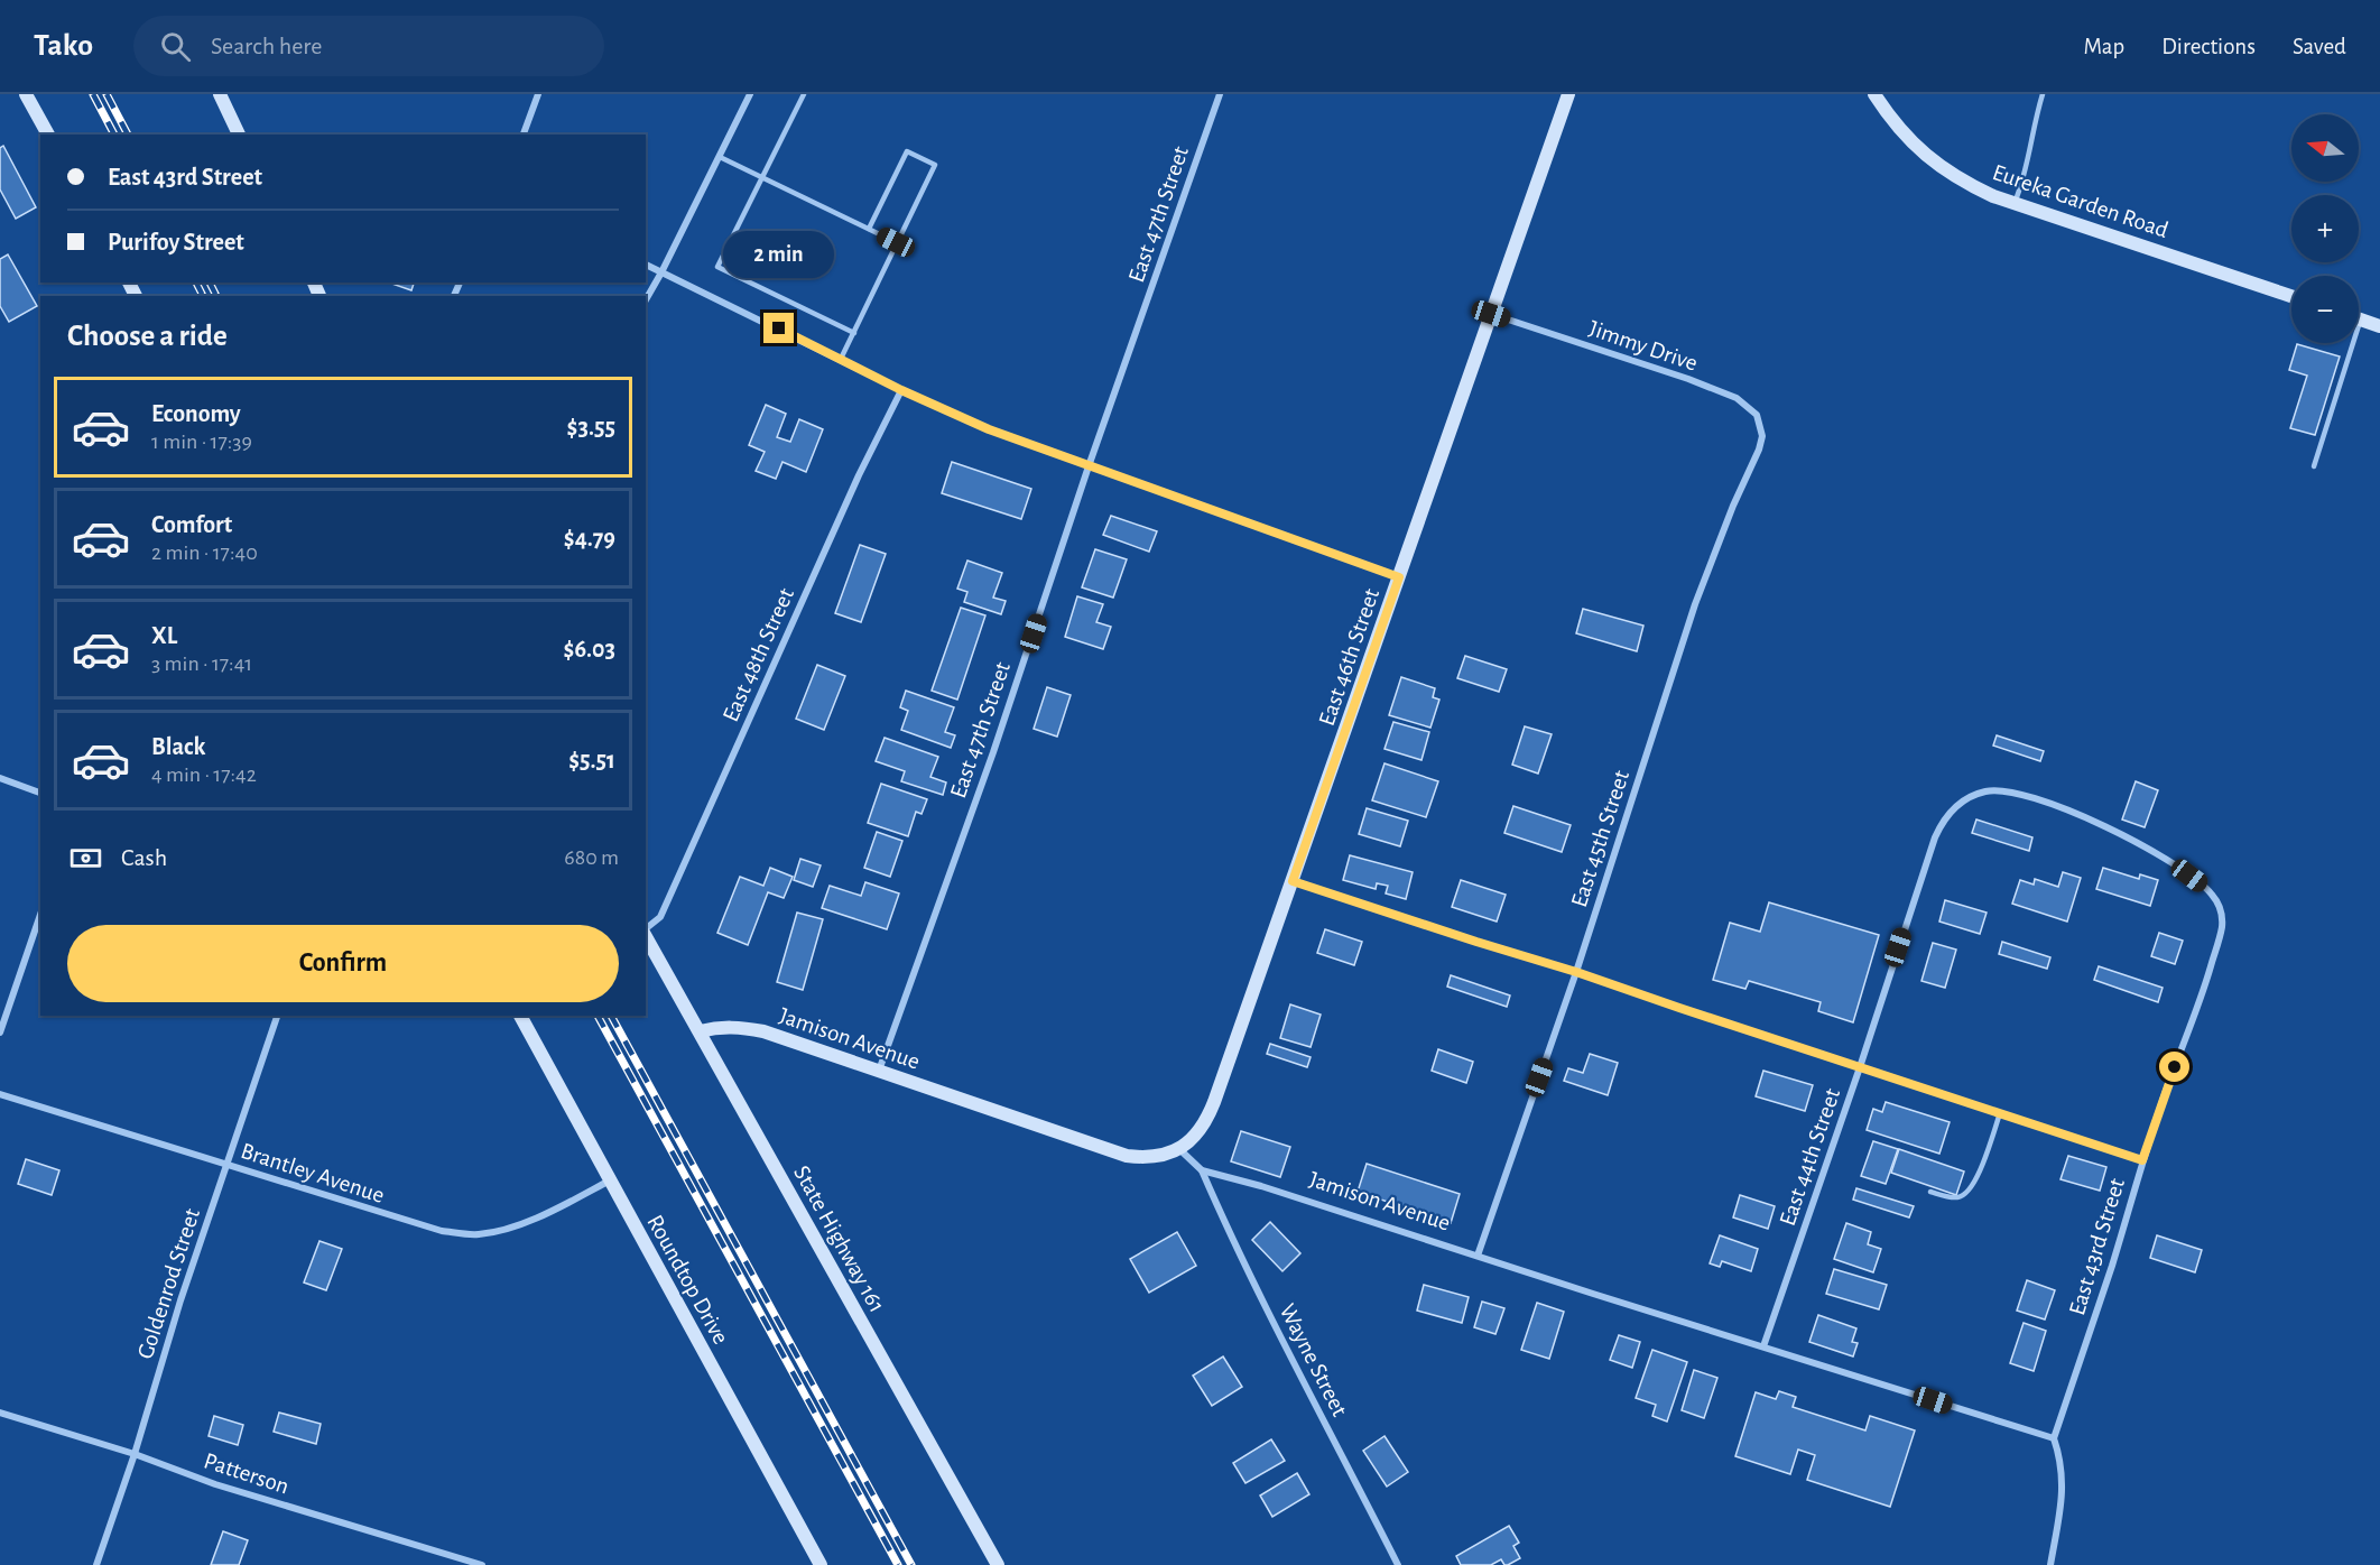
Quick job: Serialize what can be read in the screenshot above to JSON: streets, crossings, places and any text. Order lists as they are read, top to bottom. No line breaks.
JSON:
{"streets":{"street":["Eureka Garden Road","East 47th Street","Jimmy Drive","East 48th Street","East 46th Street","East 45th Street","Jamison Avenue","East 44th Street","Brantley Avenue","State Highway 161","East 43rd Street","Roundtop Drive","Goldenrod Street","Wayne Street","Patterson"]},"crossings":[["East 47th Street","Jamison Avenue"],["Jimmy Drive","East 46th Street"],["Jimmy Drive","East 45th Street"],["East 46th Street","Jamison Avenue"],["East 45th Street","Jamison Avenue"],["Jamison Avenue","East 44th Street"],["Jamison Avenue","State Highway 161"],["Jamison Avenue","East 43rd Street"],["Jamison Avenue","Wayne Street"],["East 44th Street","East 43rd Street"],["Brantley Avenue","Roundtop Drive"],["Brantley Avenue","Goldenrod Street"],["Goldenrod Street","Patterson"]],"north":"left","page":{"header":"Tako","search":"Search here","nav":["Map","Directions","Saved"],"map_buttons":["+","−"],"banner":["East 43rd Street","Purifoy Street"],"bubble":"2 min","heading":"Choose a ride","list":[{"name":"Economy","note":"1 min · 17:39","value":"$3.55"},{"name":"Comfort","note":"2 min · 17:40","value":"$4.79"},{"name":"XL","note":"3 min · 17:41","value":"$6.03"},{"name":"Black","note":"4 min · 17:42","value":"$5.51"}],"pay":["Cash","680 m"],"buttons":"Confirm"}}
